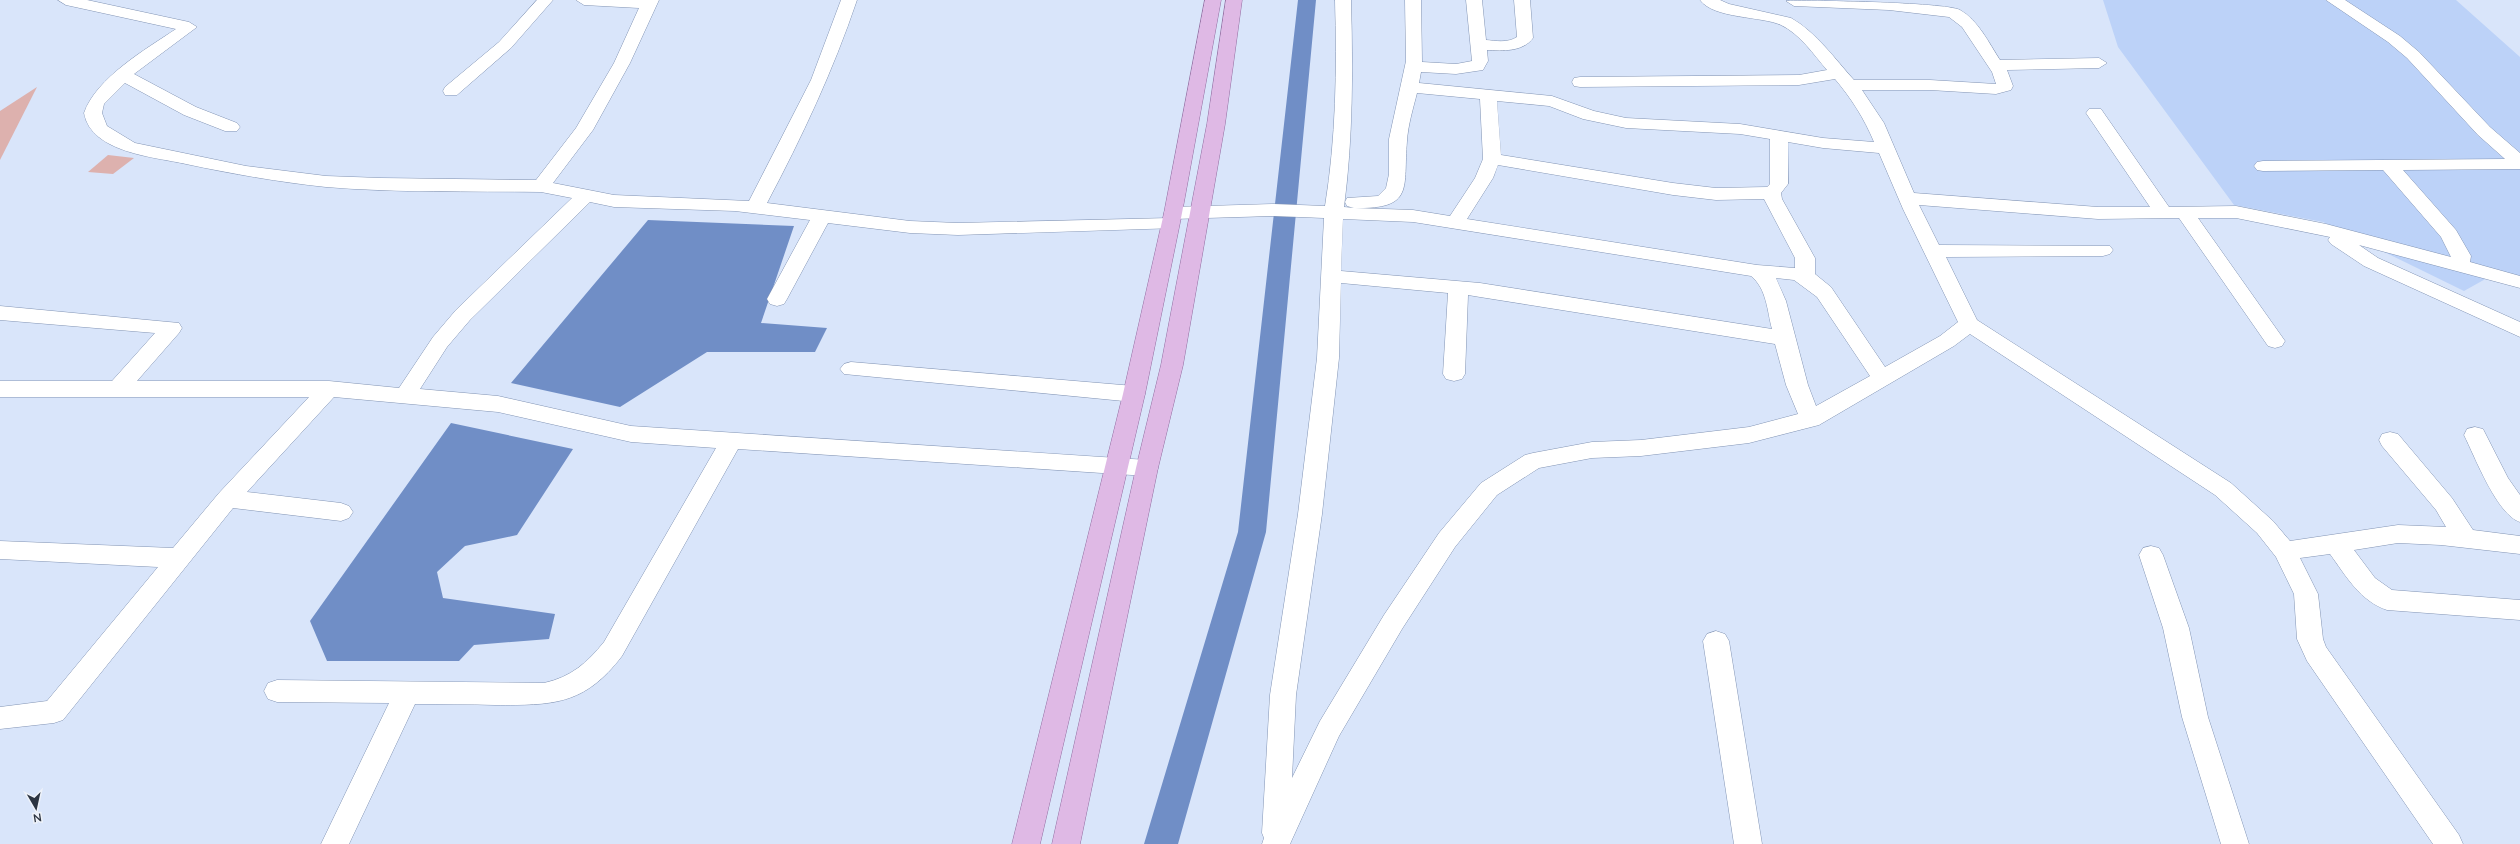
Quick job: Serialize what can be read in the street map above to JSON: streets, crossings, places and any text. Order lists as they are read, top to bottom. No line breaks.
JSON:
{"north":"bottom"}
